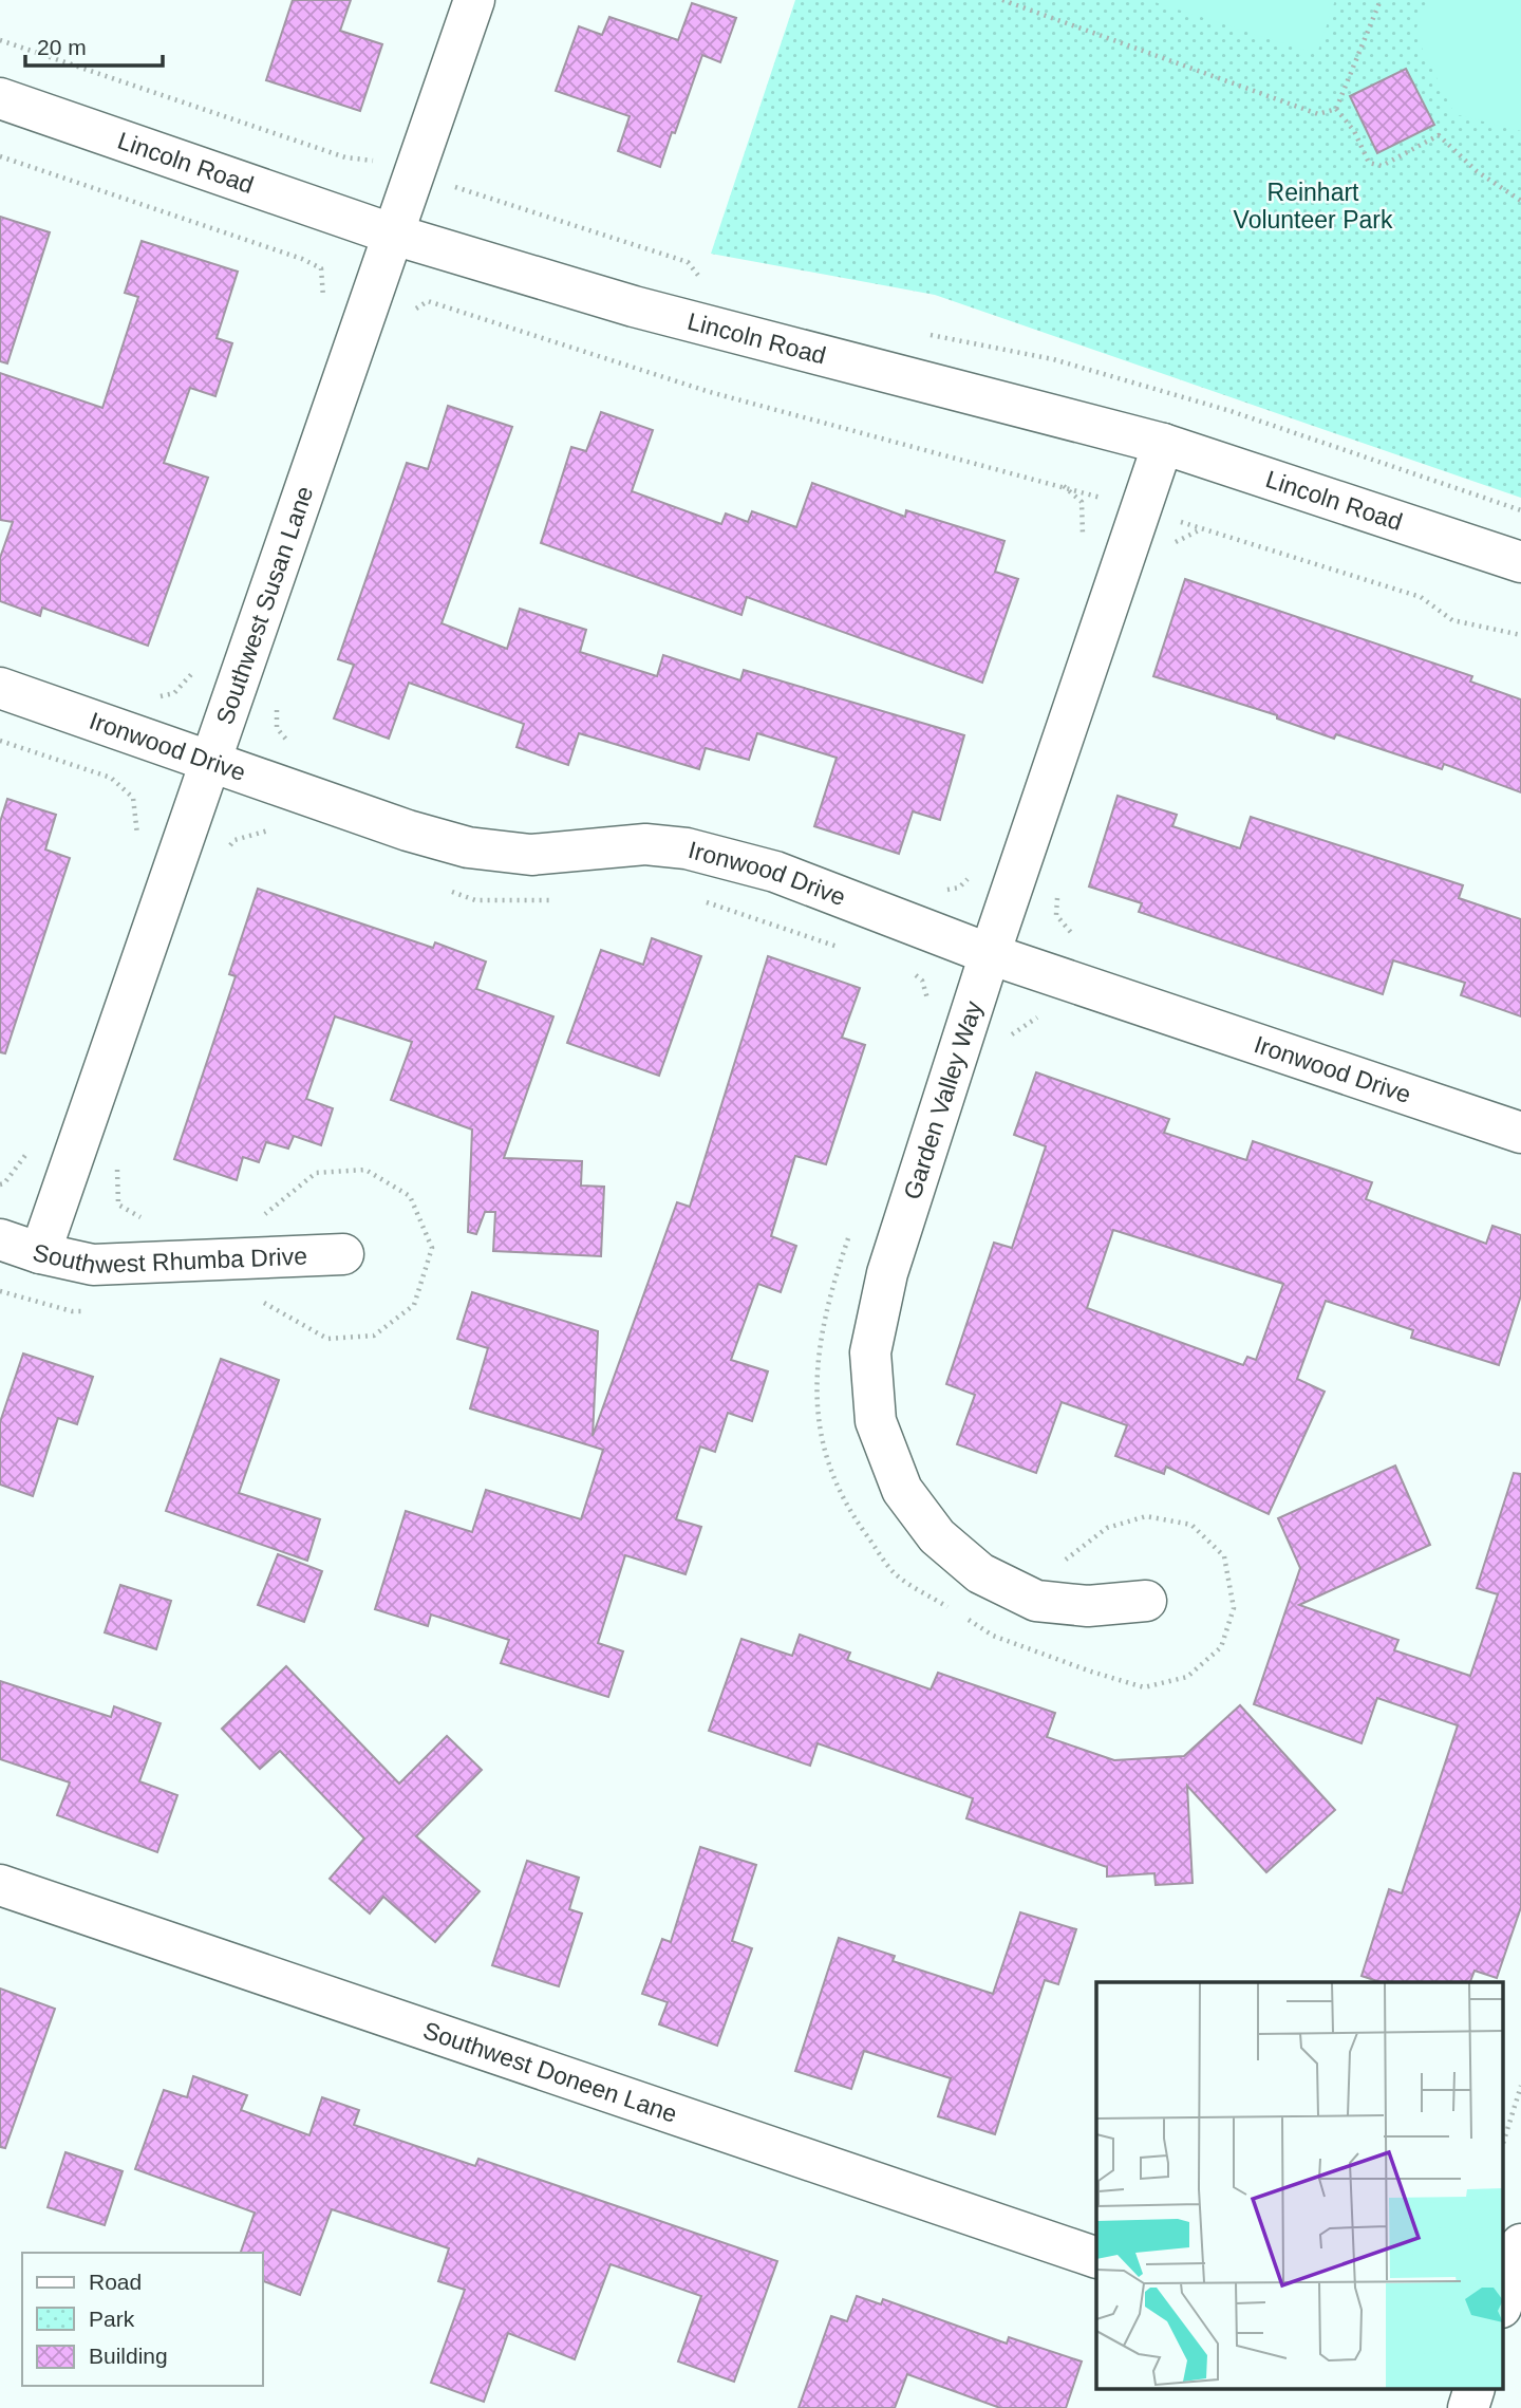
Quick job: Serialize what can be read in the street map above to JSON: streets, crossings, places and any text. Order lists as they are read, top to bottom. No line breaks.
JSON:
{"streets":{"street":["Lincoln Road","Southwest Susan Lane","Ironwood Drive","Garden Valley Way","Southwest Rhumba Drive","Southwest Doneen Lane"]},"crossings":[["Lincoln Road","Southwest Susan Lane"],["Lincoln Road","Garden Valley Way"],["Southwest Susan Lane","Ironwood Drive"],["Southwest Susan Lane","Southwest Rhumba Drive"],["Ironwood Drive","Garden Valley Way"]],"parks":["Reinhart Volunteer Park"],"legend":["Road","Park","Building"],"scale_bar":"20 m"}
